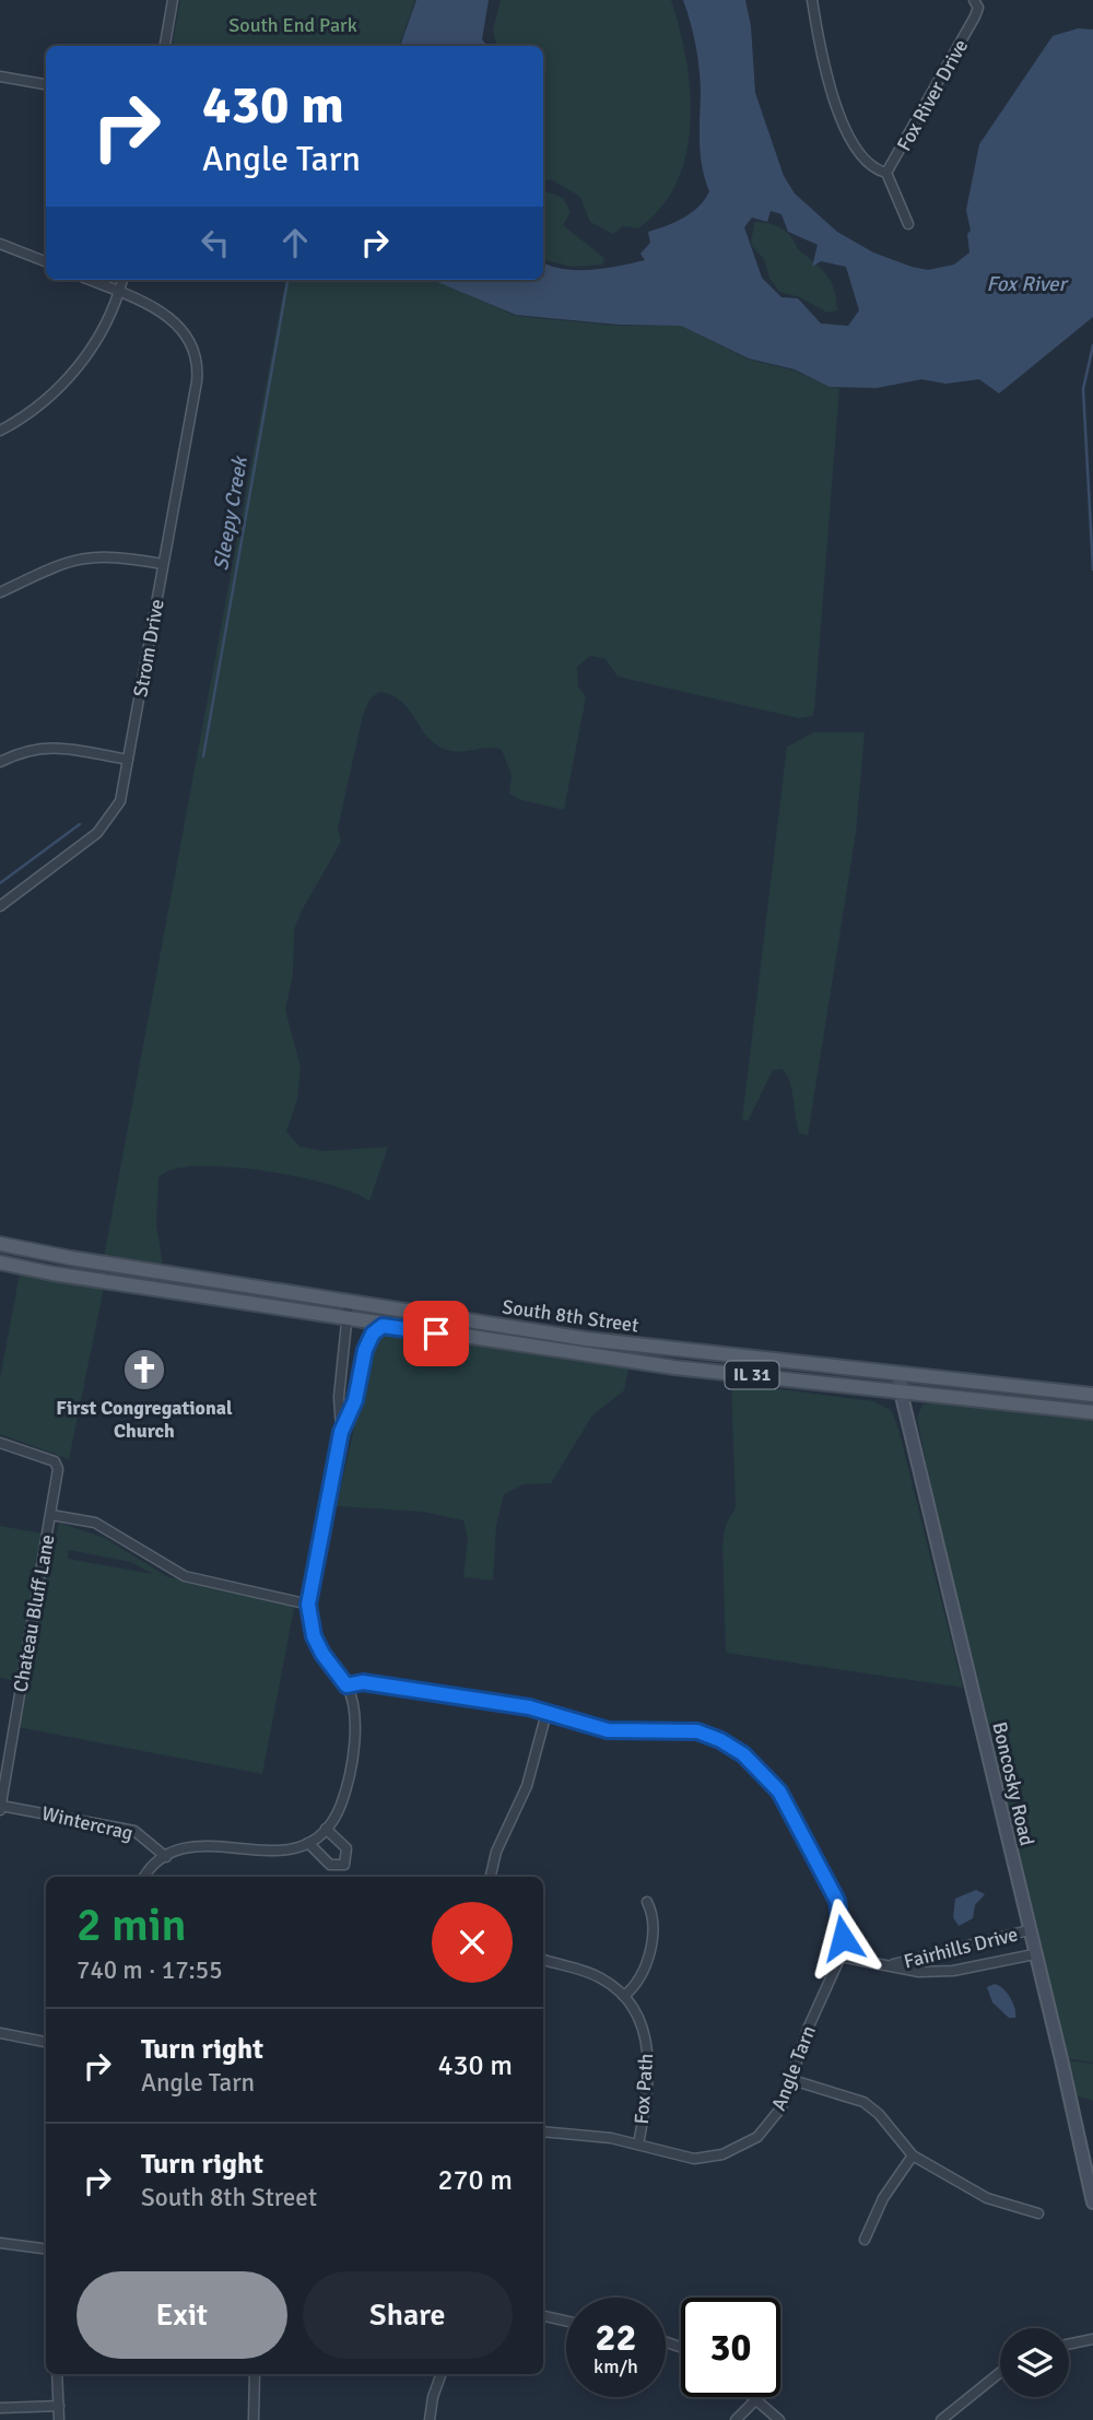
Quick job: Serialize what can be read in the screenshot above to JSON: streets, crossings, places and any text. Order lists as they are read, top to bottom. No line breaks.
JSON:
{"streets":{"main road":["South 8th Street","IL 31"],"street":["Fox River Drive","Strom Drive","Chateau Bluff Lane","Boncosky Road","Wintercrag","Fairhills Drive","Angle Tarn","Fox Path"]},"crossings":[["South 8th Street","Boncosky Road"],["Chateau Bluff Lane","Wintercrag"],["Boncosky Road","Fairhills Drive"],["Fairhills Drive","Angle Tarn"],["Angle Tarn","Fox Path"]],"water":["Fox River","Sleepy Creek"],"parks":["South End Park"],"places":{"church":["First Congregational Church"]},"page":{"turn":["430 m","Angle Tarn"],"heading":["2 min","740 m · 17:55"],"list":[{"name":"Turn right","note":"Angle Tarn","value":"430 m"},{"name":"Turn right","note":"South 8th Street","value":"270 m"}],"buttons":["Exit","Share"],"speed":"22 km/h","limit":"30"}}
